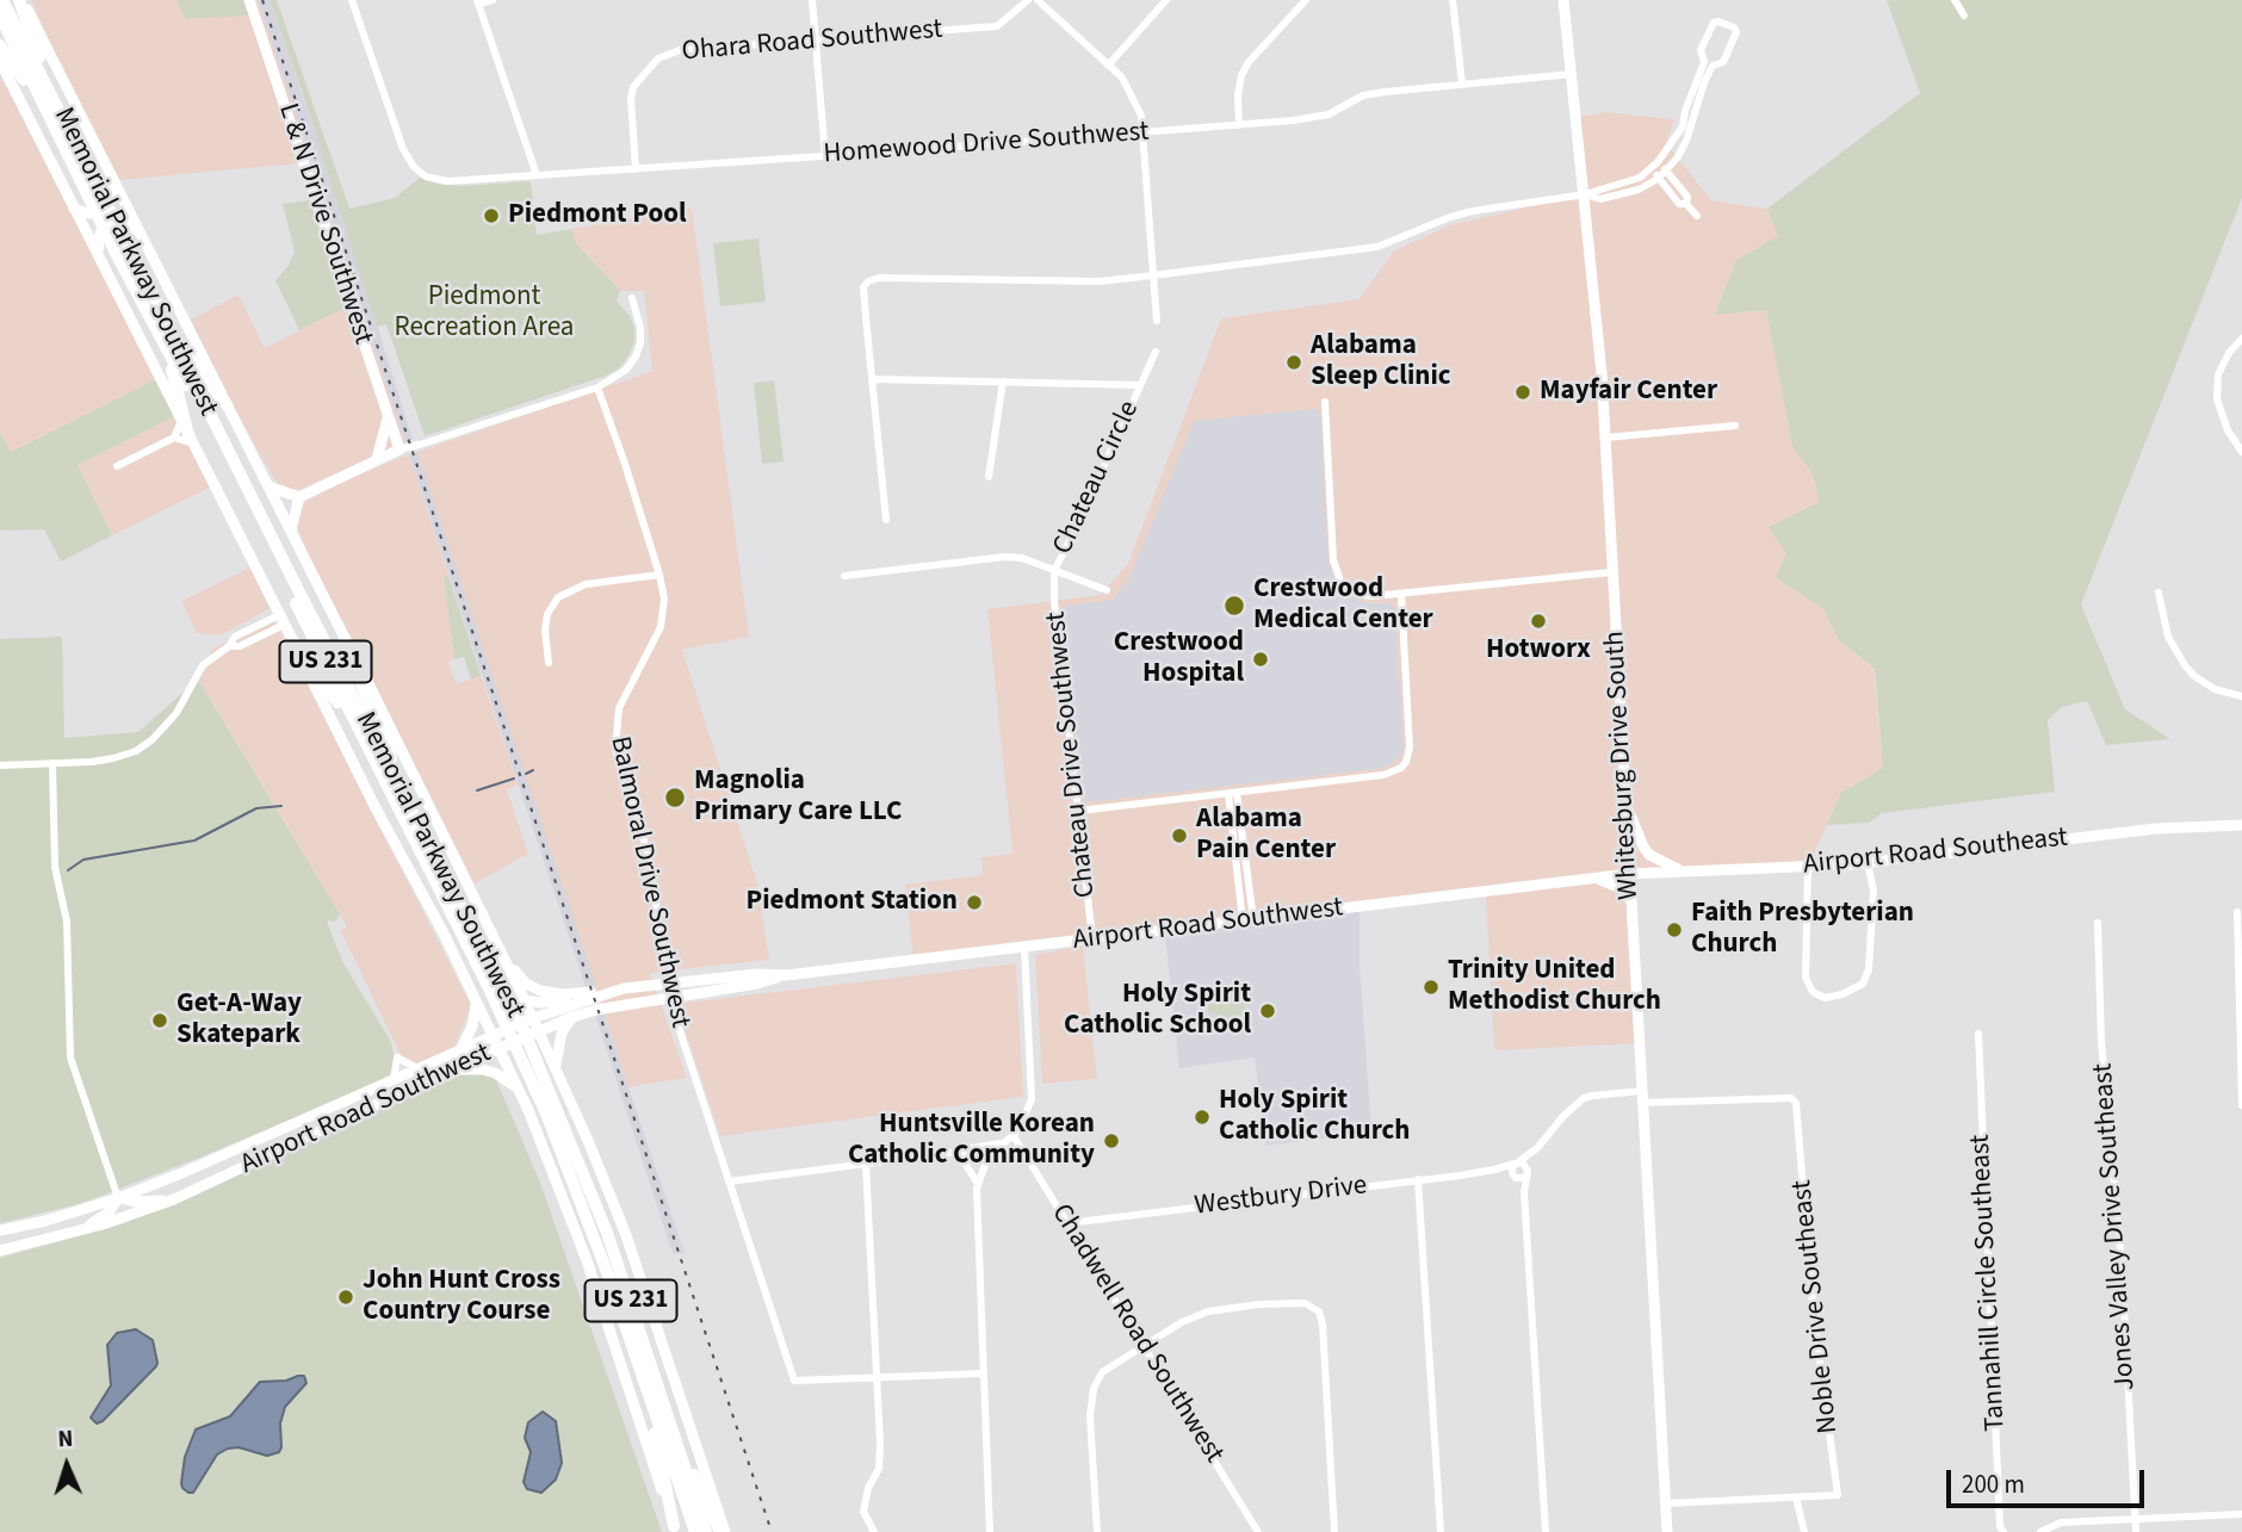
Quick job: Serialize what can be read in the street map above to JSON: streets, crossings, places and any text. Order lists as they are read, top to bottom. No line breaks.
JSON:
{"streets":{"highway":["Memorial Parkway Southwest","US 231"],"main road":["L & N Drive Southwest","Whitesburg Drive South","Airport Road Southeast","Airport Road Southwest"],"street":["Ohara Road Southwest","Homewood Drive Southwest","Chateau Circle","Chateau Drive Southwest","Balmoral Drive Southwest","Westbury Drive","Jones Valley Drive Southeast","Tannahill Circle Southeast","Noble Drive Southeast","Chadwell Road Southwest"]},"crossings":[["Ohara Road Southwest","Homewood Drive Southwest"],["Homewood Drive Southwest","Whitesburg Drive South"],["Chateau Circle","Chateau Drive Southwest"],["Chateau Drive Southwest","Airport Road Southwest"],["Whitesburg Drive South","Airport Road Southeast"],["Whitesburg Drive South","Airport Road Southwest"],["Whitesburg Drive South","Westbury Drive"],["Whitesburg Drive South","Noble Drive Southeast"],["Airport Road Southeast","Airport Road Southwest"],["Balmoral Drive Southwest","Airport Road Southwest"],["Westbury Drive","Noble Drive Southeast"],["Westbury Drive","Chadwell Road Southwest"]],"parks":["Piedmont Recreation Area"],"places":["Piedmont Pool","Alabama Sleep Clinic","Mayfair Center","Crestwood Medical Center","Hotworx","Crestwood Hospital","Magnolia Primary Care LLC","Alabama Pain Center","Piedmont Station","Faith Presbyterian Church","Trinity United Methodist Church","Holy Spirit Catholic School","Get-A-Way Skatepark","Holy Spirit Catholic Church","Huntsville Korean Catholic Community","John Hunt Cross Country Course"],"scale_bar":"200 m","north":"top"}
